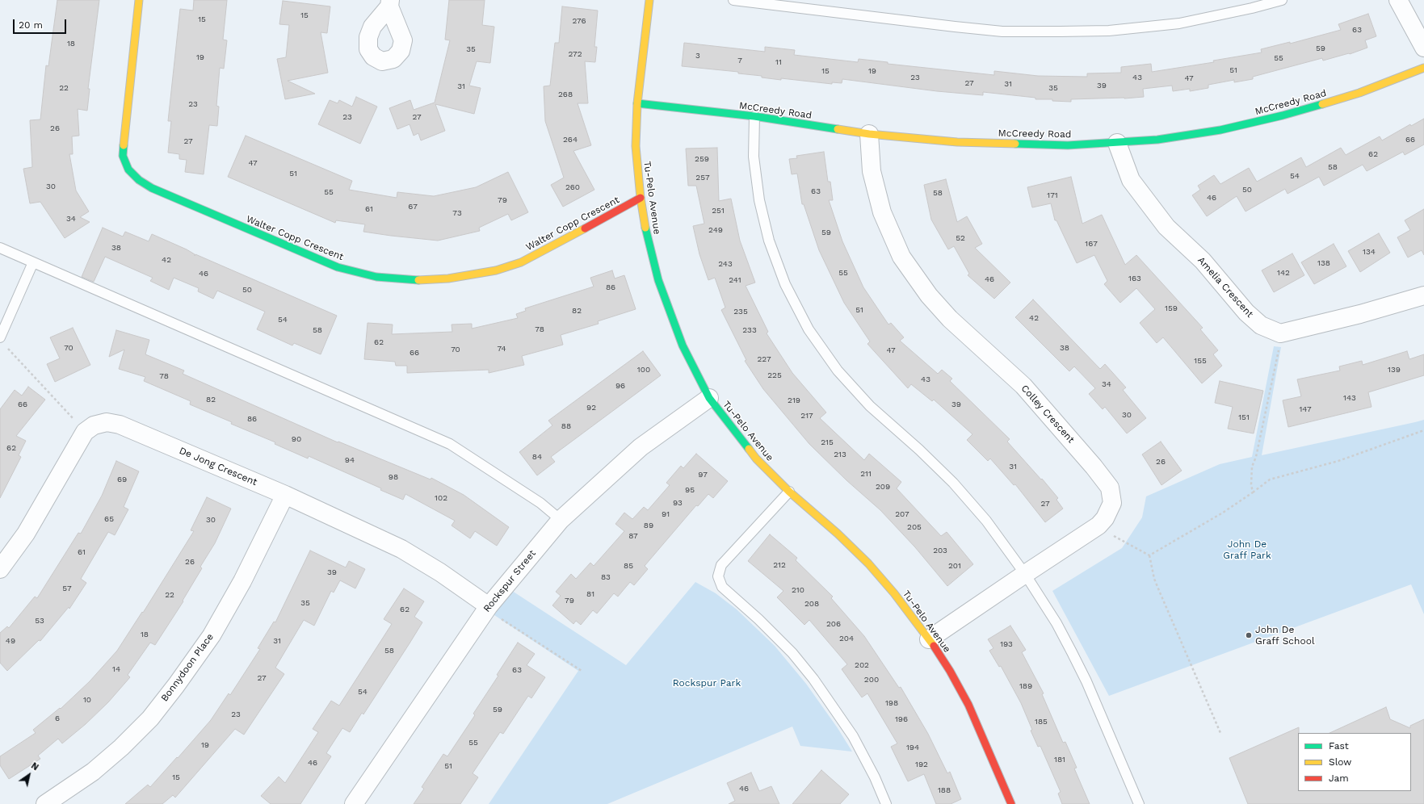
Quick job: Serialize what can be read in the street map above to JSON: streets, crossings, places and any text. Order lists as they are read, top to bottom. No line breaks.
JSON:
{"streets":{"street":["McCreedy Road","Tu-Pelo Avenue","Walter Copp Crescent","Amelia Crescent","Colley Crescent","De Jong Crescent","Rockspur Street","Bonnydoon Place"]},"crossings":[["McCreedy Road","Tu-Pelo Avenue"],["McCreedy Road","Amelia Crescent"],["McCreedy Road","Colley Crescent"],["Tu-Pelo Avenue","Walter Copp Crescent"],["Tu-Pelo Avenue","Colley Crescent"],["Tu-Pelo Avenue","Rockspur Street"],["De Jong Crescent","Rockspur Street"],["De Jong Crescent","Bonnydoon Place"]],"parks":["John De Graff Park","Rockspur Park"],"places":["John De Graff School"],"house_numbers":["15","15","276","63","18","59","35","272","3","19","55","7","11","51","15","19","23","43","47","27","31","39","31","22","35","268","23","23","27","26","264","66","27","62","259","47","58","51","54","257","30","260","50","63","55","58","171","46","79","67","61","251","73","34","249","59","52","167","38","134","42","138","243","55","142","46","163","46","241","86","50","159","51","82","235","42","54","78","58","233","62","70","38","74","70","47","66","227","155","100","139","225","78","43","34","96","143","82","219","66","39","92","147","30","217","151","86","88","90","215","62","213","84","94","26","31","211","97","98","69","209","95","102","93","27","91","207","65","30","89","205","87","203","61","26","212","85","201","39","83","57","210","81","22","79","35","208","62","53","206","18","204","49","31","193","58","202","14","63","27","200","189","54","10","198","59","23","6","196","185","55","19","194","181","46","192","51","15","46","188"],"legend":["Fast","Slow","Jam"],"scale_bar":"20 m","north":"top right"}
